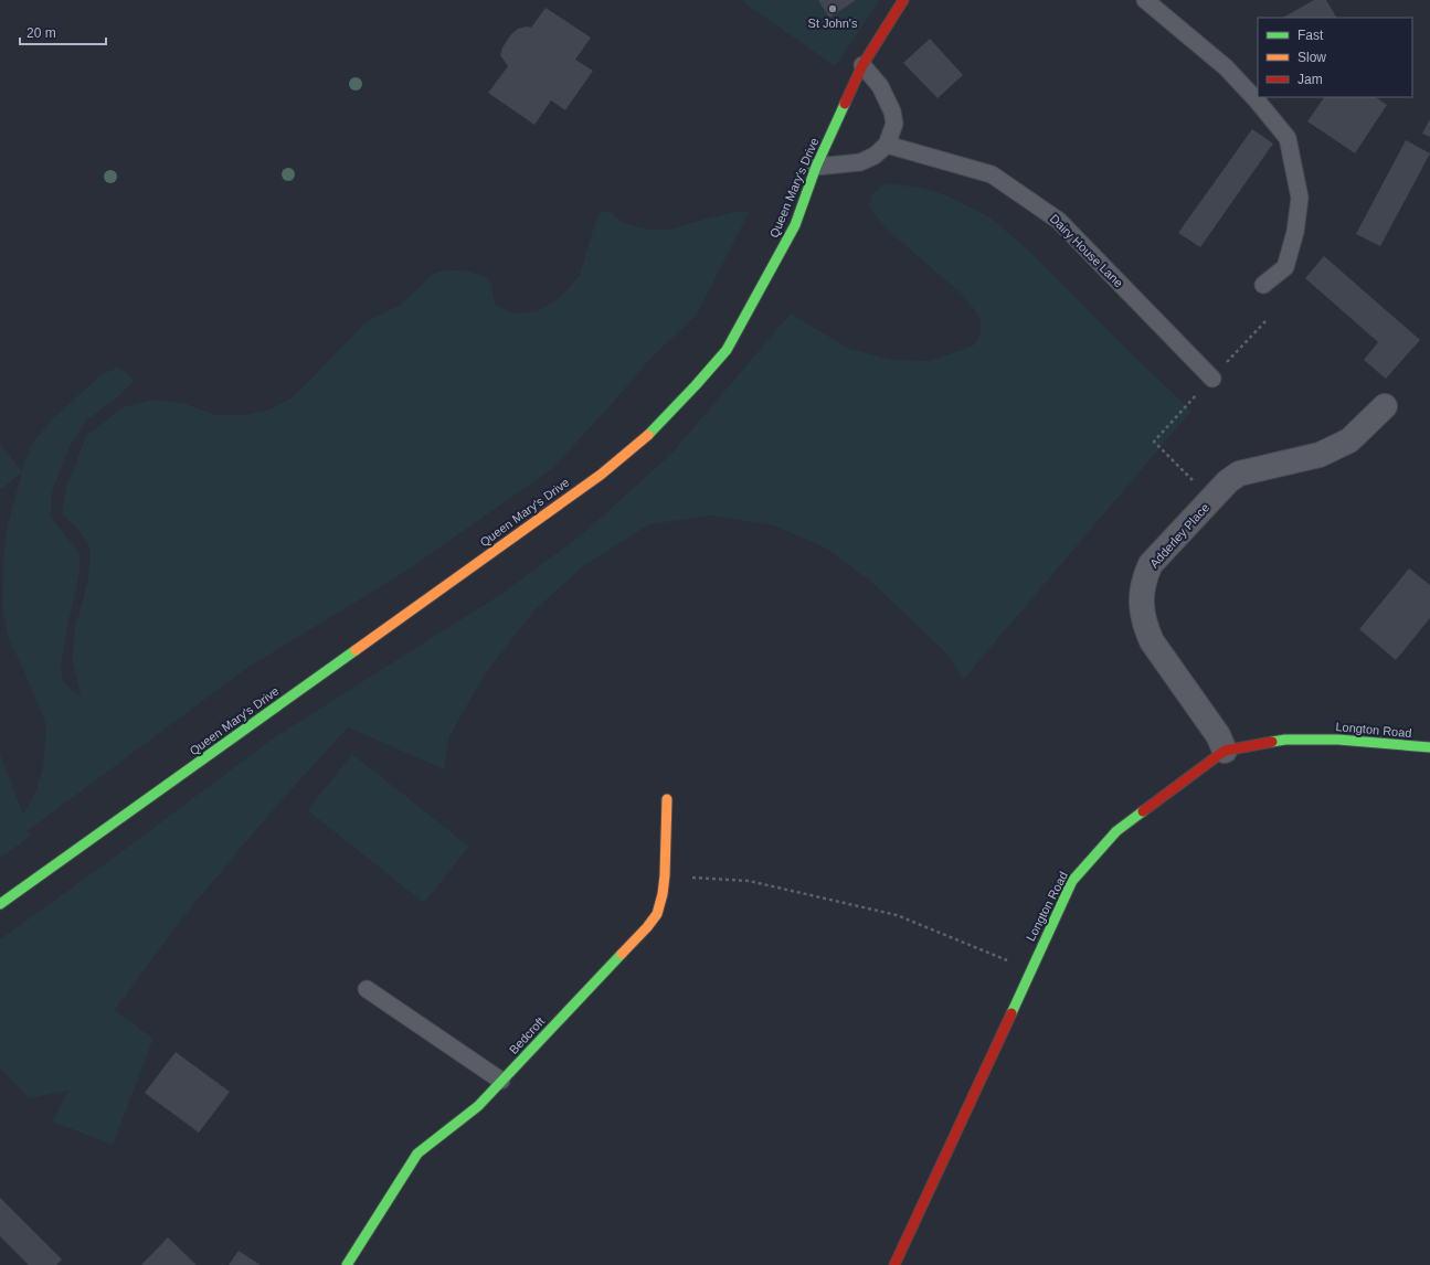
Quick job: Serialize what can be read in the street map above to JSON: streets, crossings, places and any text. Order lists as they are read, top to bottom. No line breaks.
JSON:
{"streets":{"street":["Queen Mary's Drive","Adderley Place","Longton Road","Bedcroft"],"lane":["Dairy House Lane"]},"crossings":[["Adderley Place","Longton Road"]],"places":["St John's"],"legend":["Fast","Slow","Jam"],"scale_bar":"20 m"}
